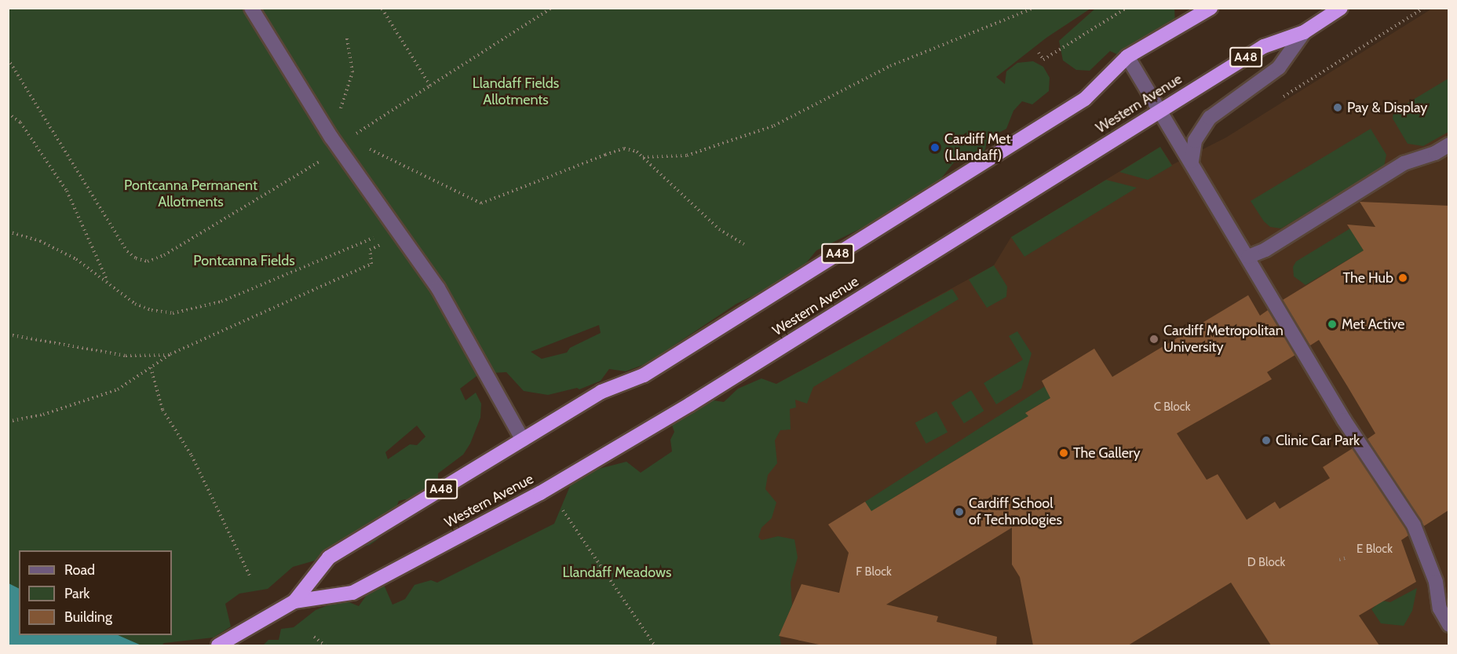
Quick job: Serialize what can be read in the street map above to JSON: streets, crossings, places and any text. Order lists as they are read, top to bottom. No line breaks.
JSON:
{"streets":{"highway":["A48","Western Avenue"]},"parks":["Llandaff Fields Allotments","Pontcanna Permanent Allotments","Pontcanna Fields","Llandaff Meadows"],"places":["Pay & Display","Cardiff Met (Llandaff)","The Hub","Met Active","Cardiff Metropolitan University","Clinic Car Park","The Gallery","Cardiff School of Technologies"],"house_numbers":["C Block","E Block","D Block","F Block"],"legend":["Road","Park","Building"]}
